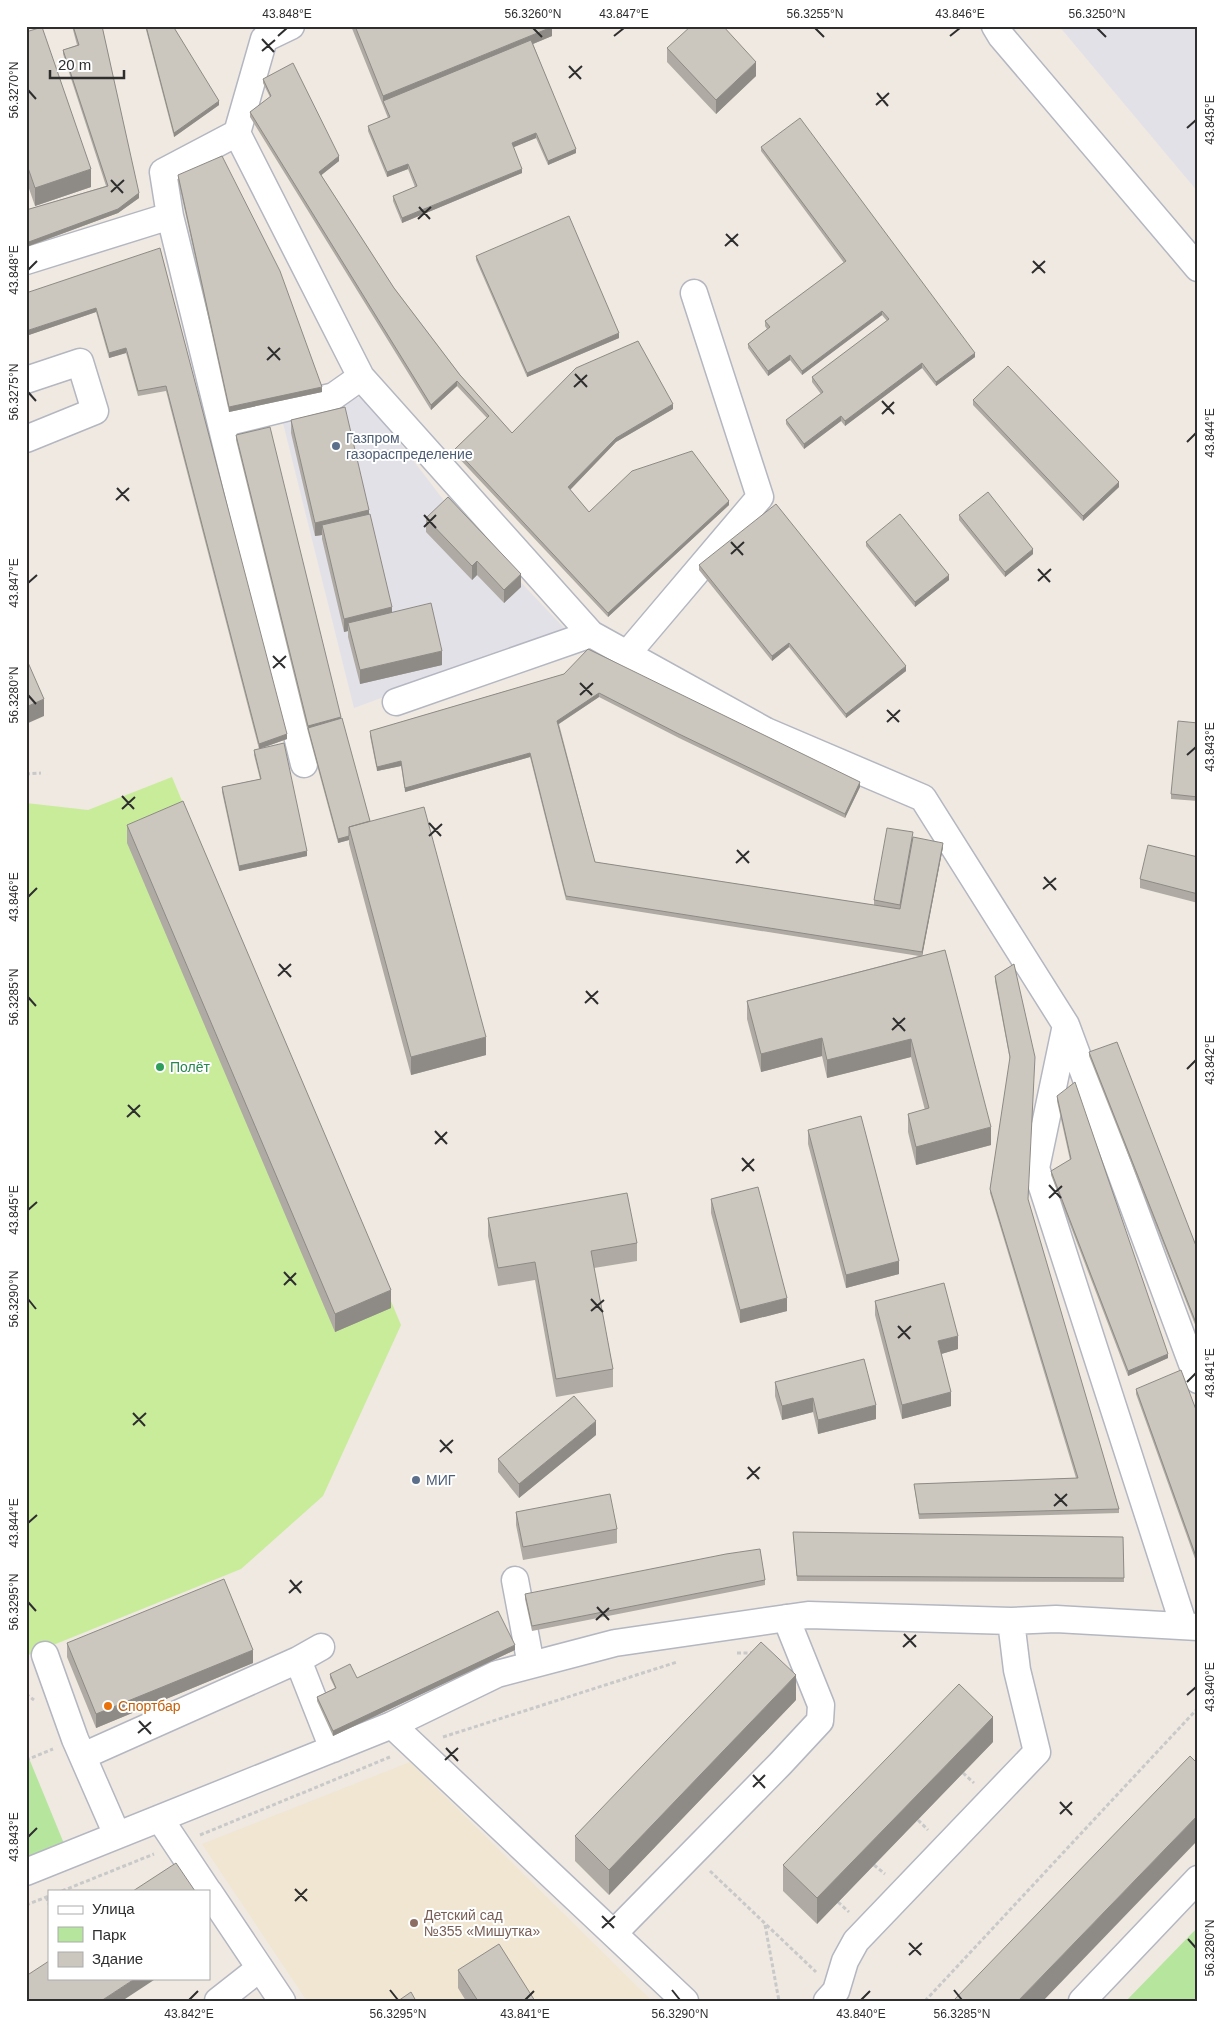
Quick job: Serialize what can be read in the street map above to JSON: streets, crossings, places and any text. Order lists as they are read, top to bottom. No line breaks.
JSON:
{"places":["Газпром газораспределение","Полёт","МИГ","Спортбар","Детский сад №355 «Мишутка»"],"legend":["Улица","Парк","Здание"],"scale_bar":"20 m","coordinates":["43.848°E","56.3260°N","43.847°E","56.3255°N","43.846°E","56.3250°N","56.3270°N","43.845°E","56.3275°N","43.844°E","56.3280°N","43.843°E","56.3285°N","43.842°E","56.3290°N","43.841°E","56.3295°N","43.840°E"]}
